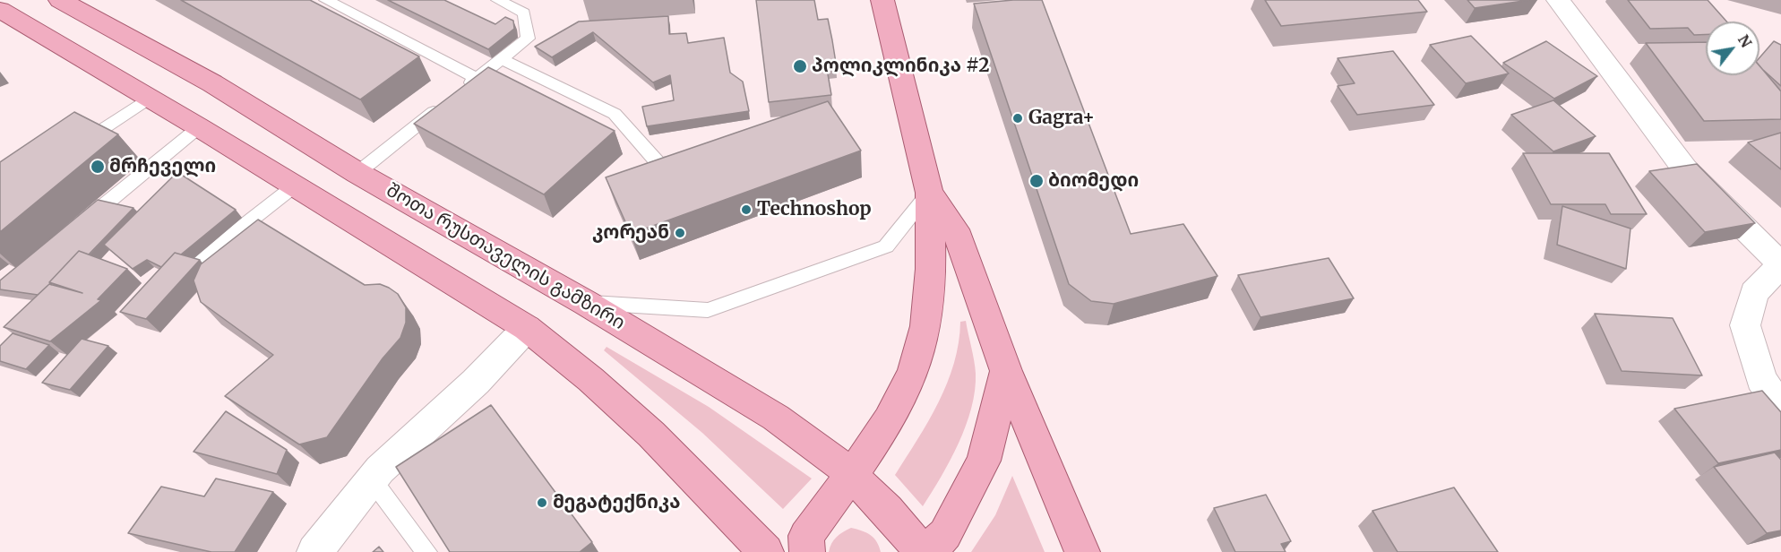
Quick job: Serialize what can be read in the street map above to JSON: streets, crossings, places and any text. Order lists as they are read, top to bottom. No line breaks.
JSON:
{"streets":{"main road":["შოთა რუსთაველის გამზირი"]},"places":["პოლიკლინიკა #2","Gagra+","მრჩეველი","ბიომედი","Technoshop","კორეან","მეგატექნიკა"],"north":"top right"}
